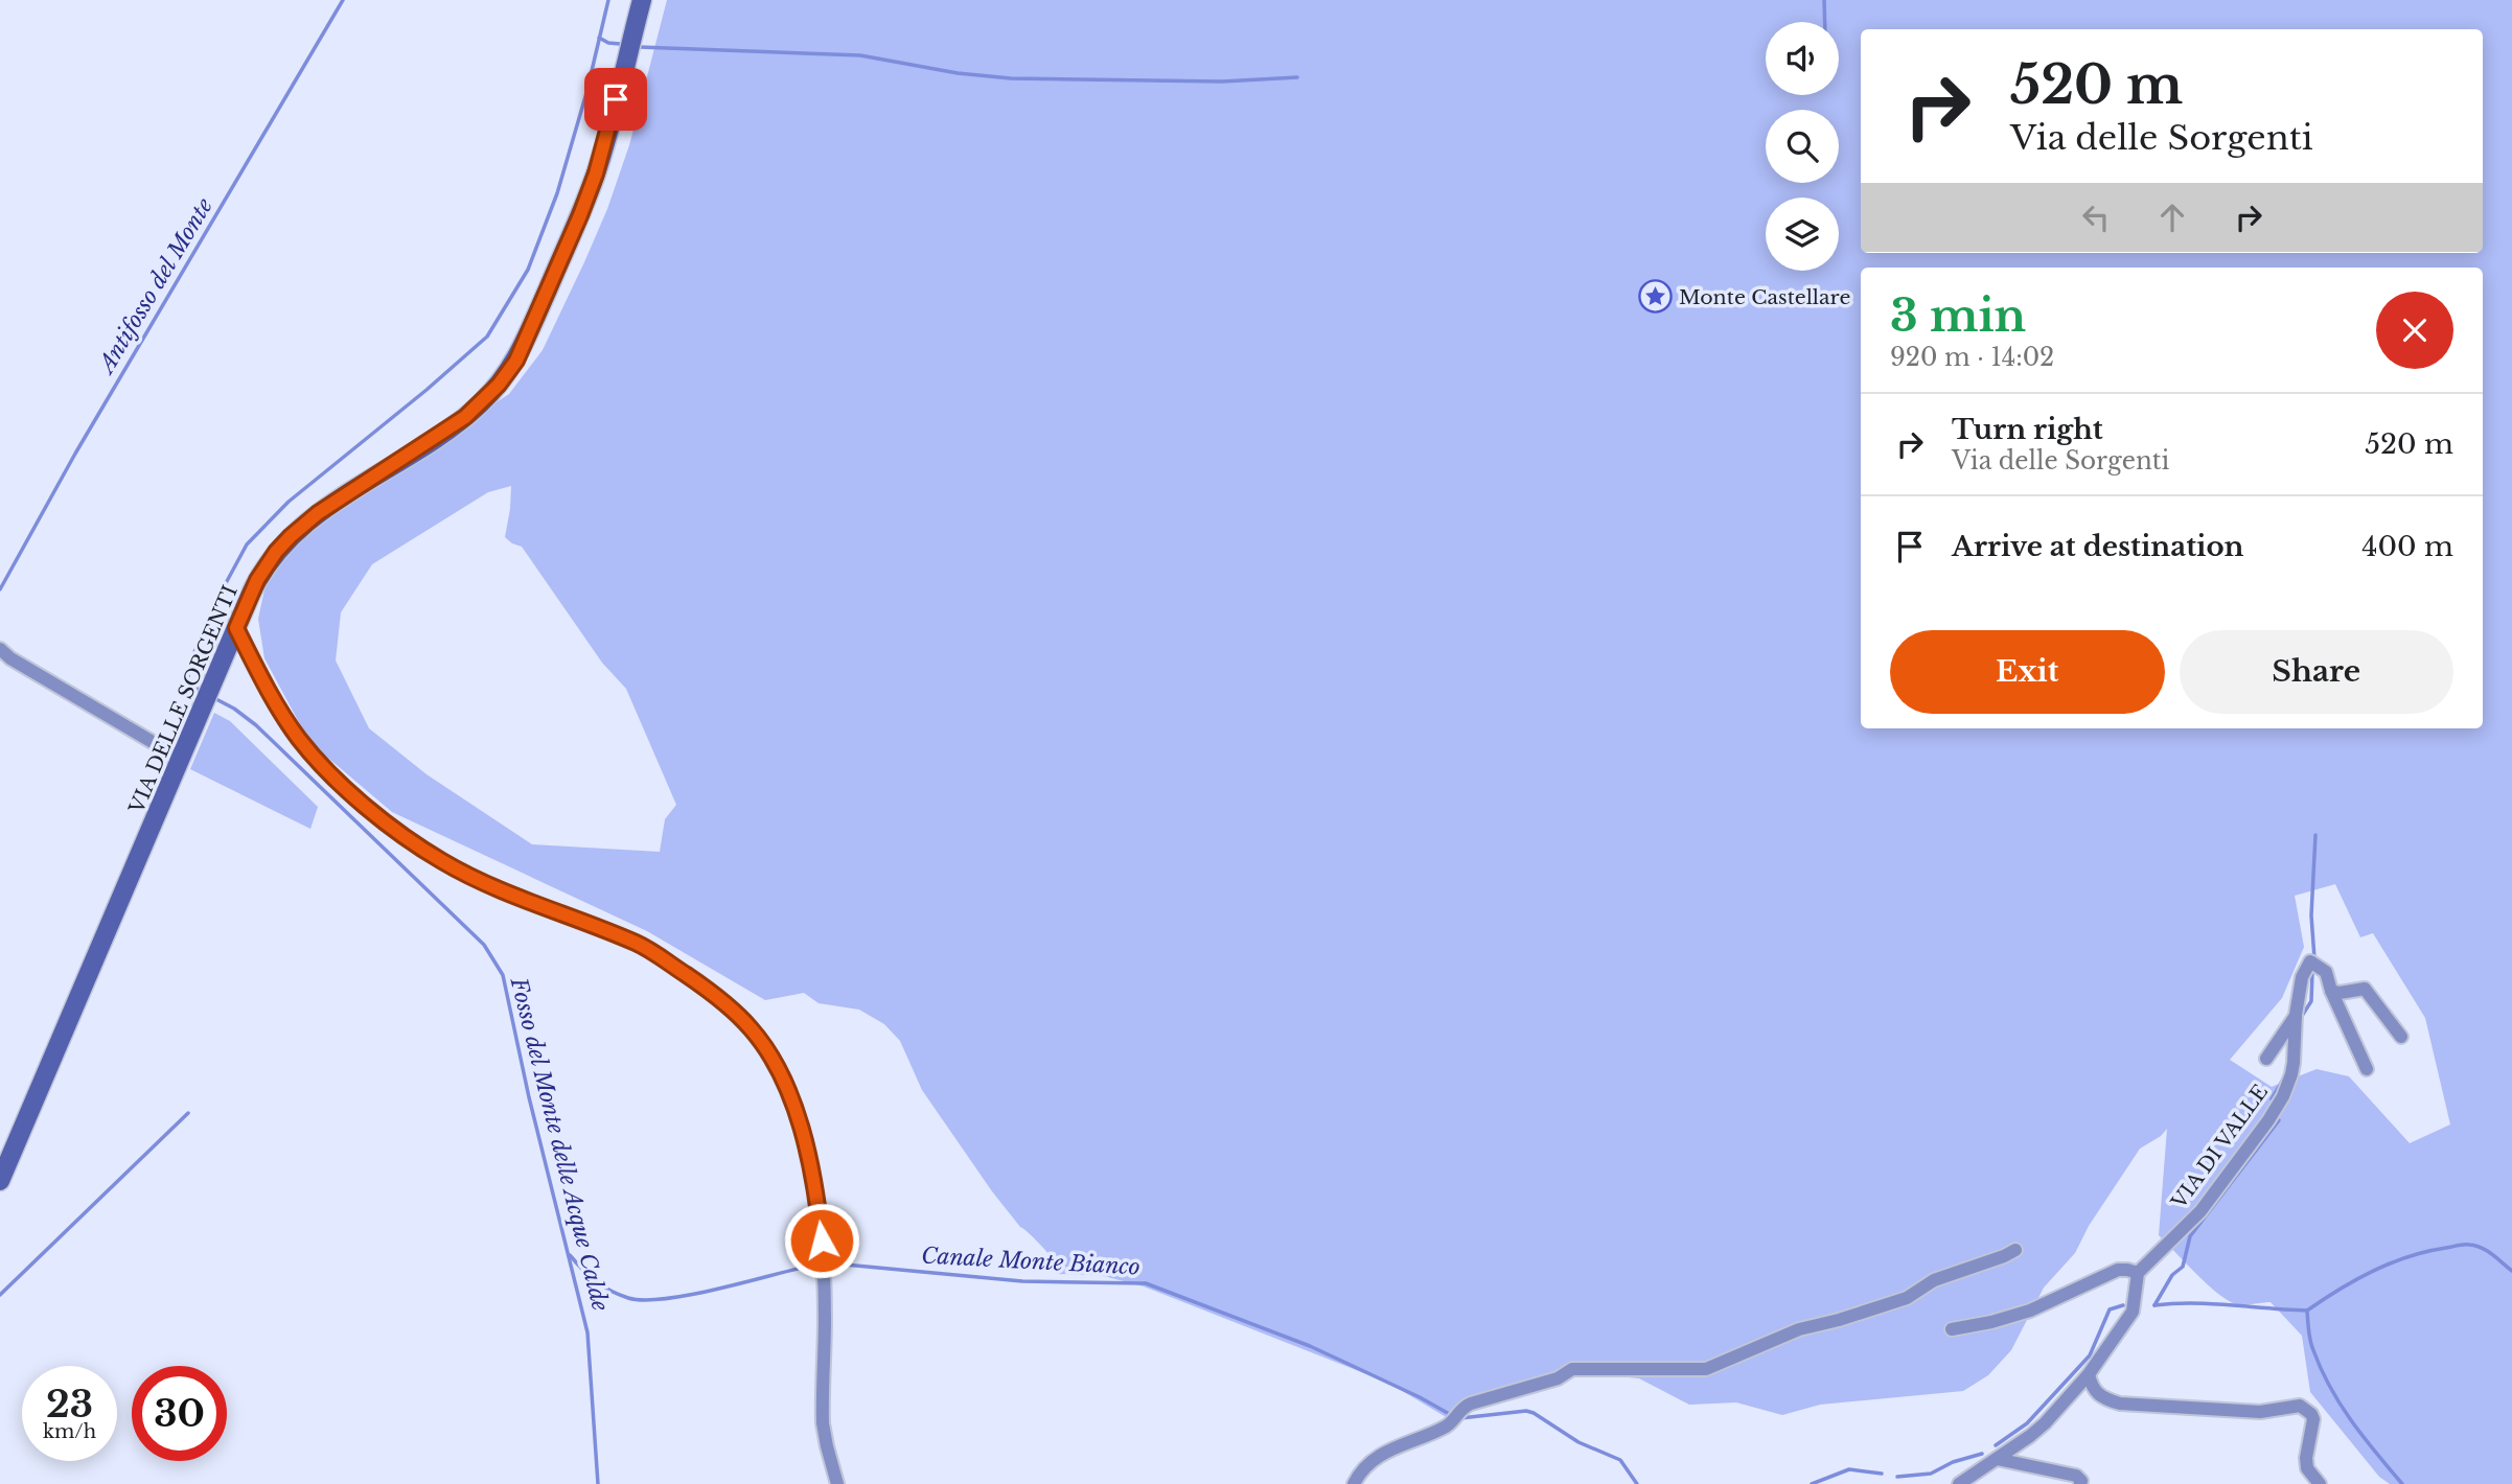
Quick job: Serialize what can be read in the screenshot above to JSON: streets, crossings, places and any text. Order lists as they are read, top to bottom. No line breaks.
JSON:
{"streets":{"main road":["VIA DELLE SORGENTI"],"street":["VIA DI VALLE"]},"water":["Antifosso del Monte","Fosso del Monte delle Acque Calde","Canale Monte Bianco"],"places":{"place":["Monte Castellare"]},"page":{"turn":["520 m","Via delle Sorgenti"],"heading":["3 min","920 m · 14:02"],"list":[{"name":"Turn right","note":"Via delle Sorgenti","value":"520 m"},{"name":"Arrive at destination","value":"400 m"}],"buttons":["Exit","Share"],"speed":"23 km/h","limit":"30"}}
